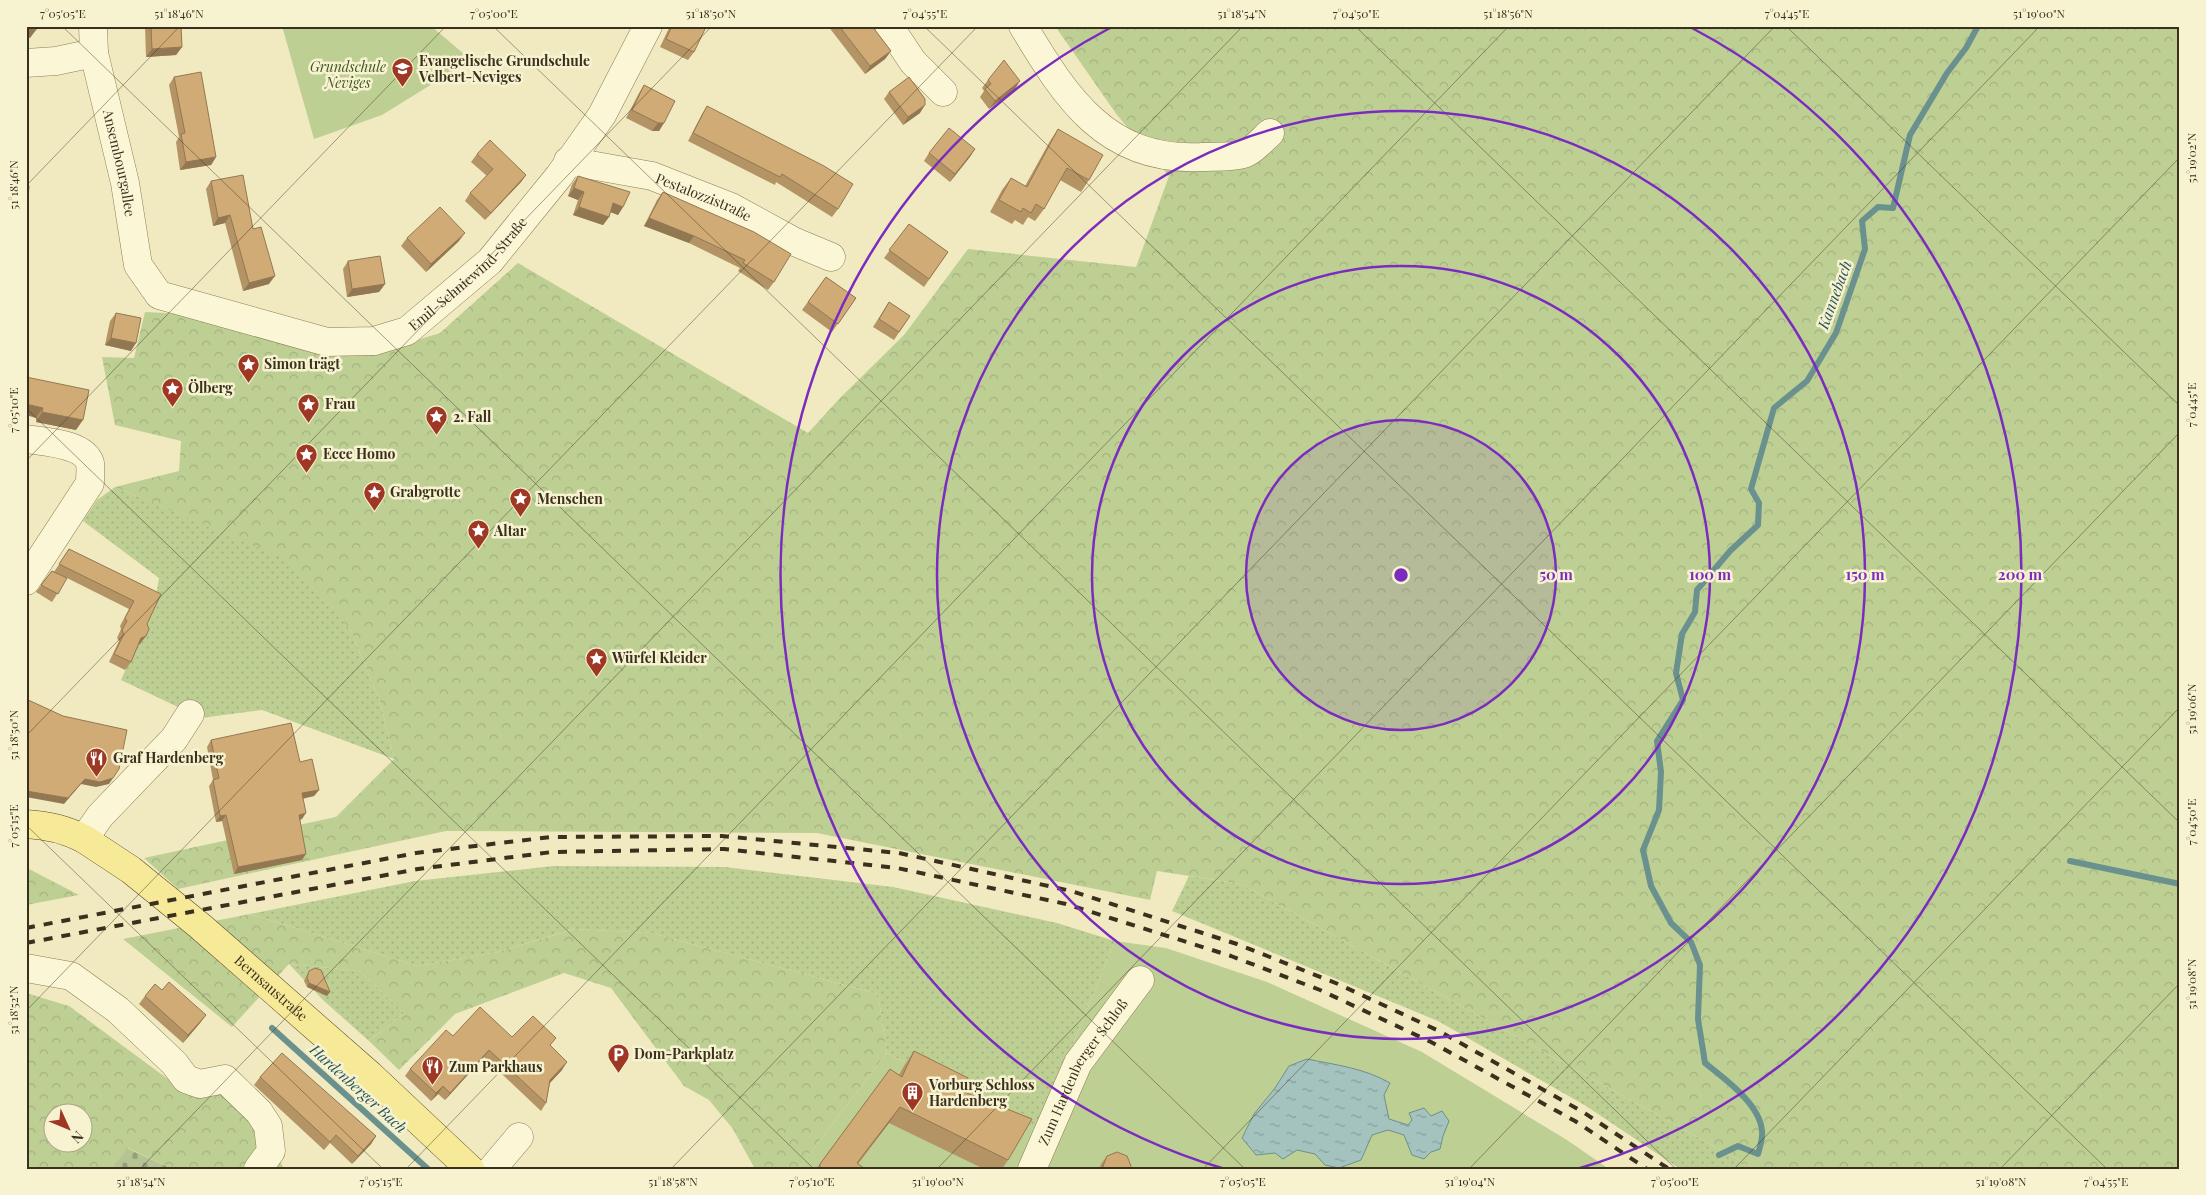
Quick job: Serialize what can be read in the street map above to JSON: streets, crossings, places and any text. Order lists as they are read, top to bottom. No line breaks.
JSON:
{"streets":{"main road":["Bernsaustraße"],"street":["Ansembourgallee","Pestalozzistraße","Emil-Schniewind-Straße","Zum Hardenberger Schloß"]},"crossings":[["Ansembourgallee","Emil-Schniewind-Straße"],["Pestalozzistraße","Emil-Schniewind-Straße"]],"water":["Kannebach","Hardenberger Bach"],"parks":["Grundschule Neviges"],"places":{"school or university":["Evangelische Grundschule Velbert-Neviges"],"place":["Simon trägt","Ölberg","Frau","2. Fall","Ecce Homo","Grabgrotte","Menschen","Altar","Würfel Kleider"],"restaurant":["Graf Hardenberg","Zum Parkhaus"],"parking":["Dom-Parkplatz"],"building":["Vorburg Schloss Hardenberg"]},"north":"bottom right","coordinates":["7°05'05\"E","51°18'46\"N","7°05'00\"E","51°18'50\"N","7°04'55\"E","51°18'54\"N","7°04'50\"E","51°18'56\"N","7°04'45\"E","51°19'00\"N","51°19'02\"N","7°05'10\"E","51°19'06\"N","7°05'15\"E","51°19'08\"N","51°18'52\"N","51°18'58\"N","51°19'04\"N"],"rings":["50 m","100 m","150 m","200 m"]}
